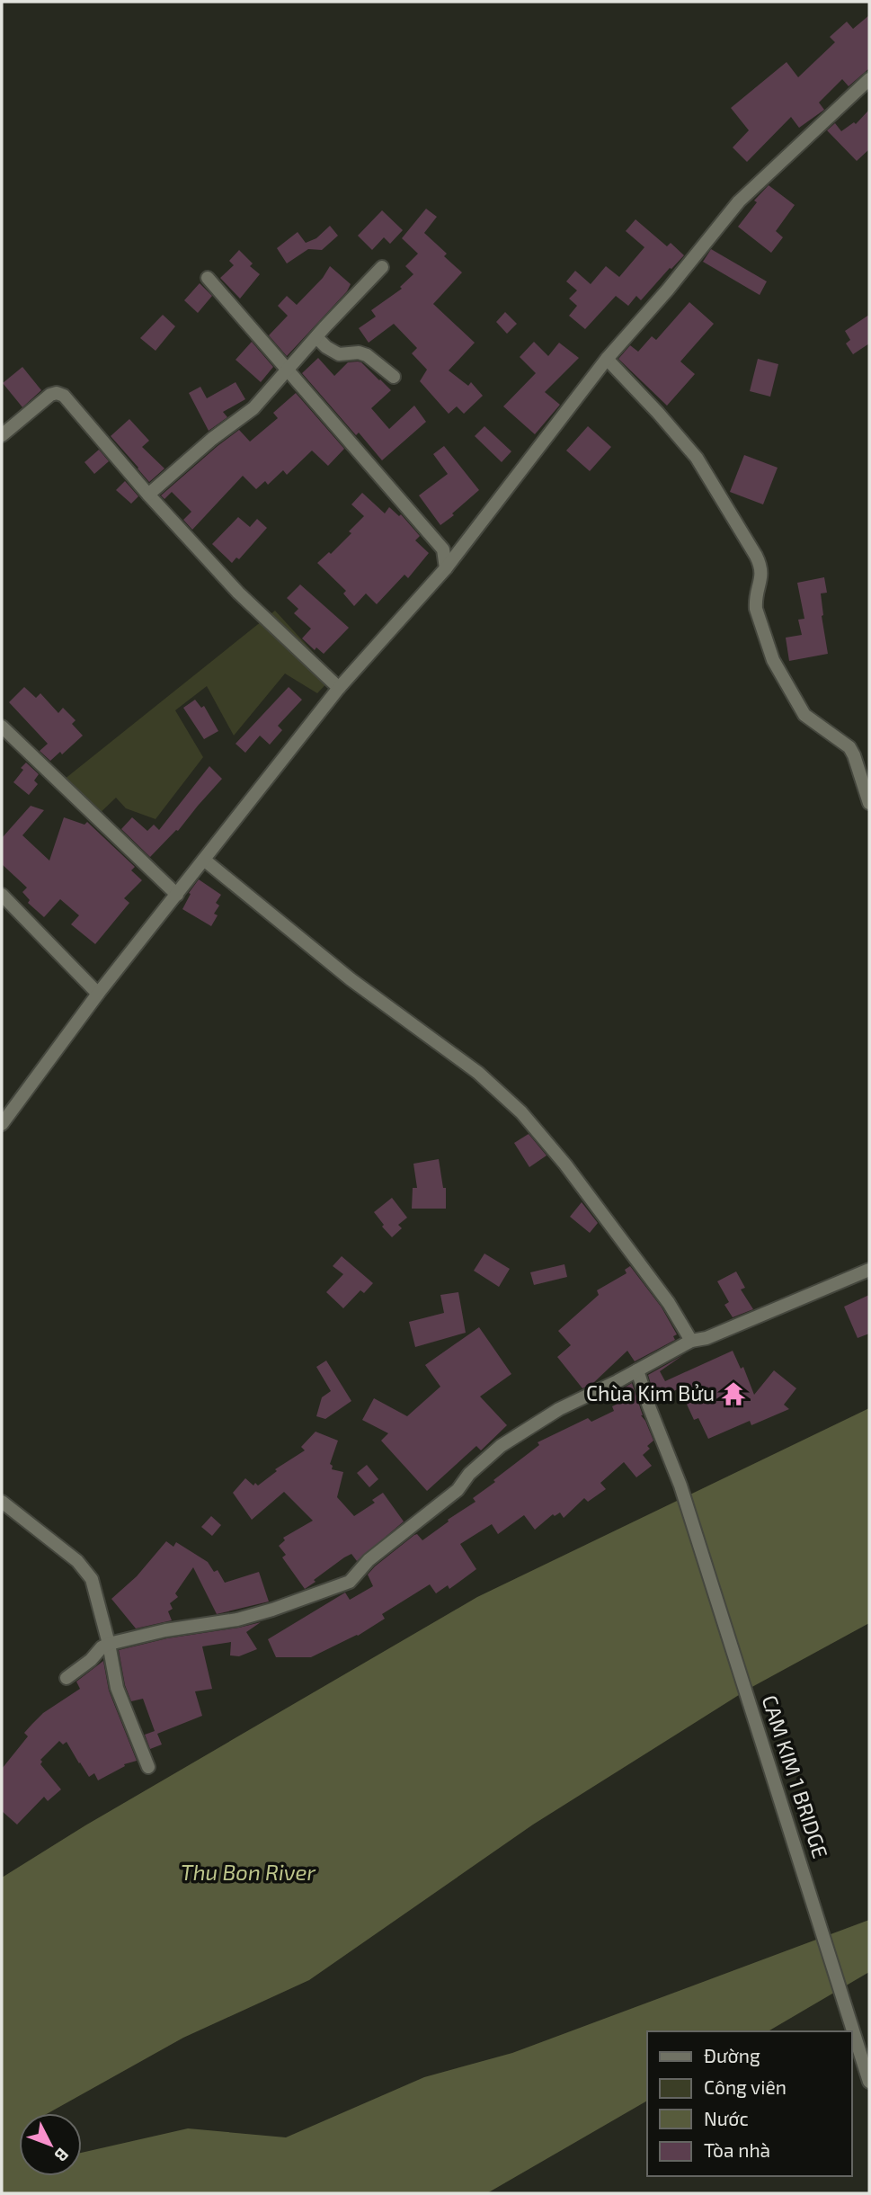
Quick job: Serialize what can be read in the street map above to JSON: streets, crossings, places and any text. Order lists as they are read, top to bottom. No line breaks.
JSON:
{"streets":{"street":["CAM KIM 1 BRIDGE"]},"water":["Thu Bon River"],"places":{"temple":["Chùa Kim Bửu"]},"legend":["Đường","Công viên","Nước","Tòa nhà"],"north":"bottom right"}
